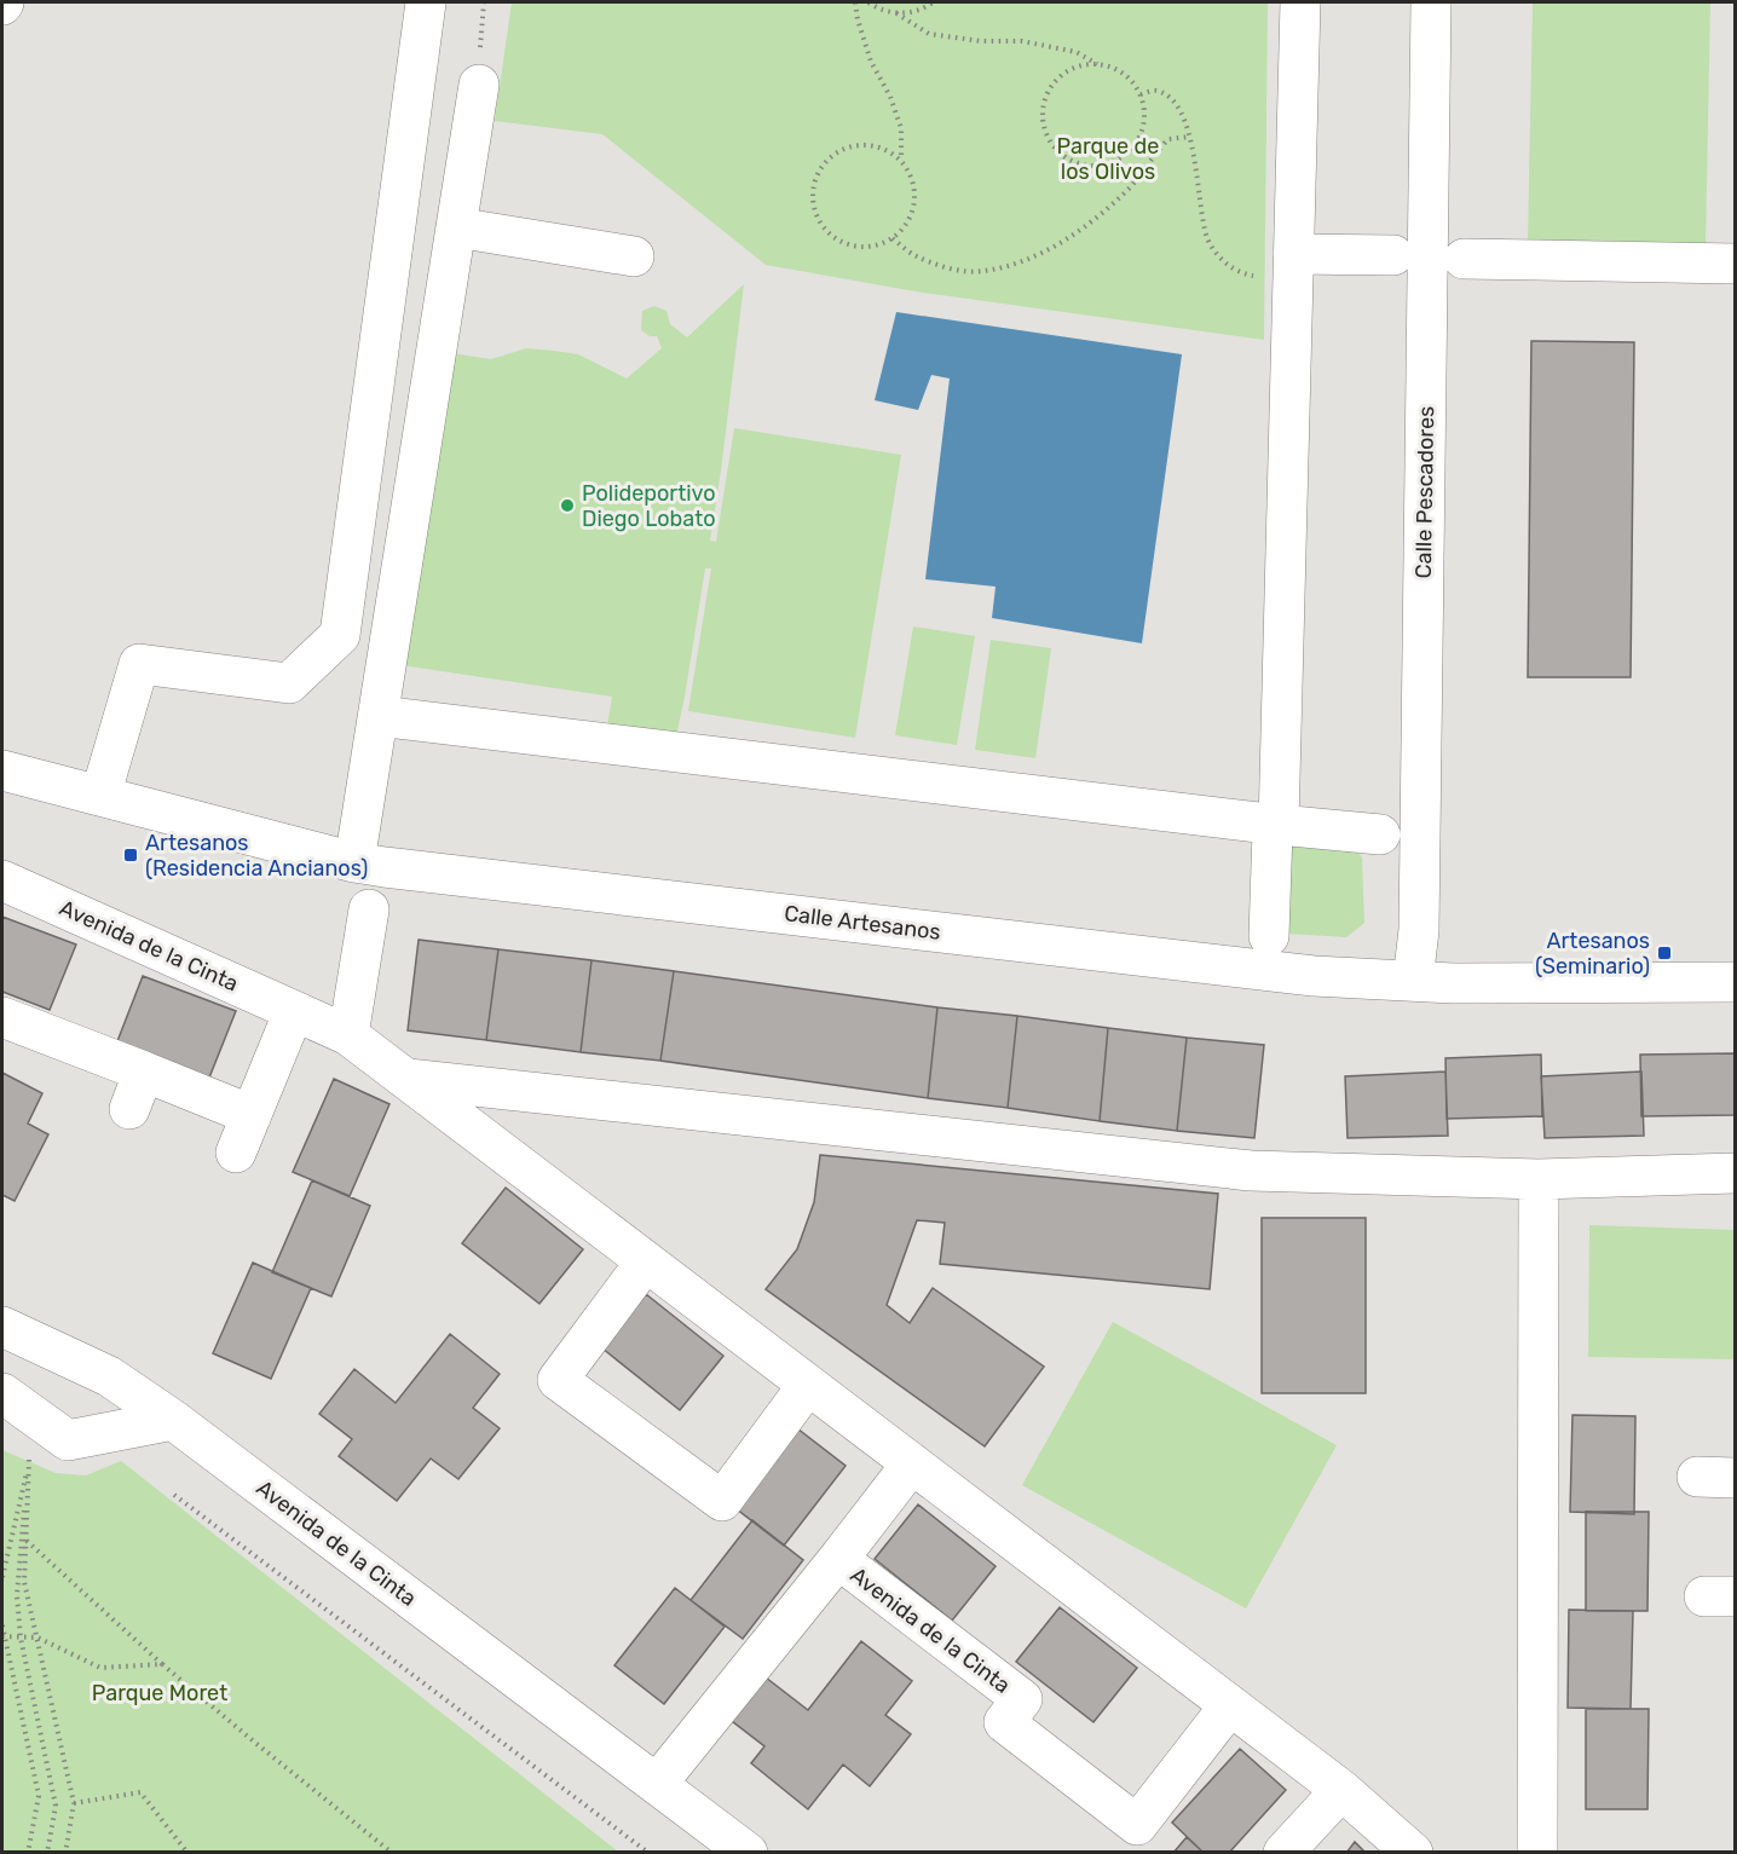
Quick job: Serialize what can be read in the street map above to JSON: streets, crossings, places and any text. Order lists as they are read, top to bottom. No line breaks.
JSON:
{"streets":{"street":["Calle Pescadores","Calle Artesanos","Avenida de la Cinta"]},"crossings":[["Calle Pescadores","Calle Artesanos"]],"parks":["Parque de los Olivos","Parque Moret"],"places":{"other":["Polideportivo Diego Lobato"],"transit":["Artesanos (Residencia Ancianos)","Artesanos (Seminario)"]}}
